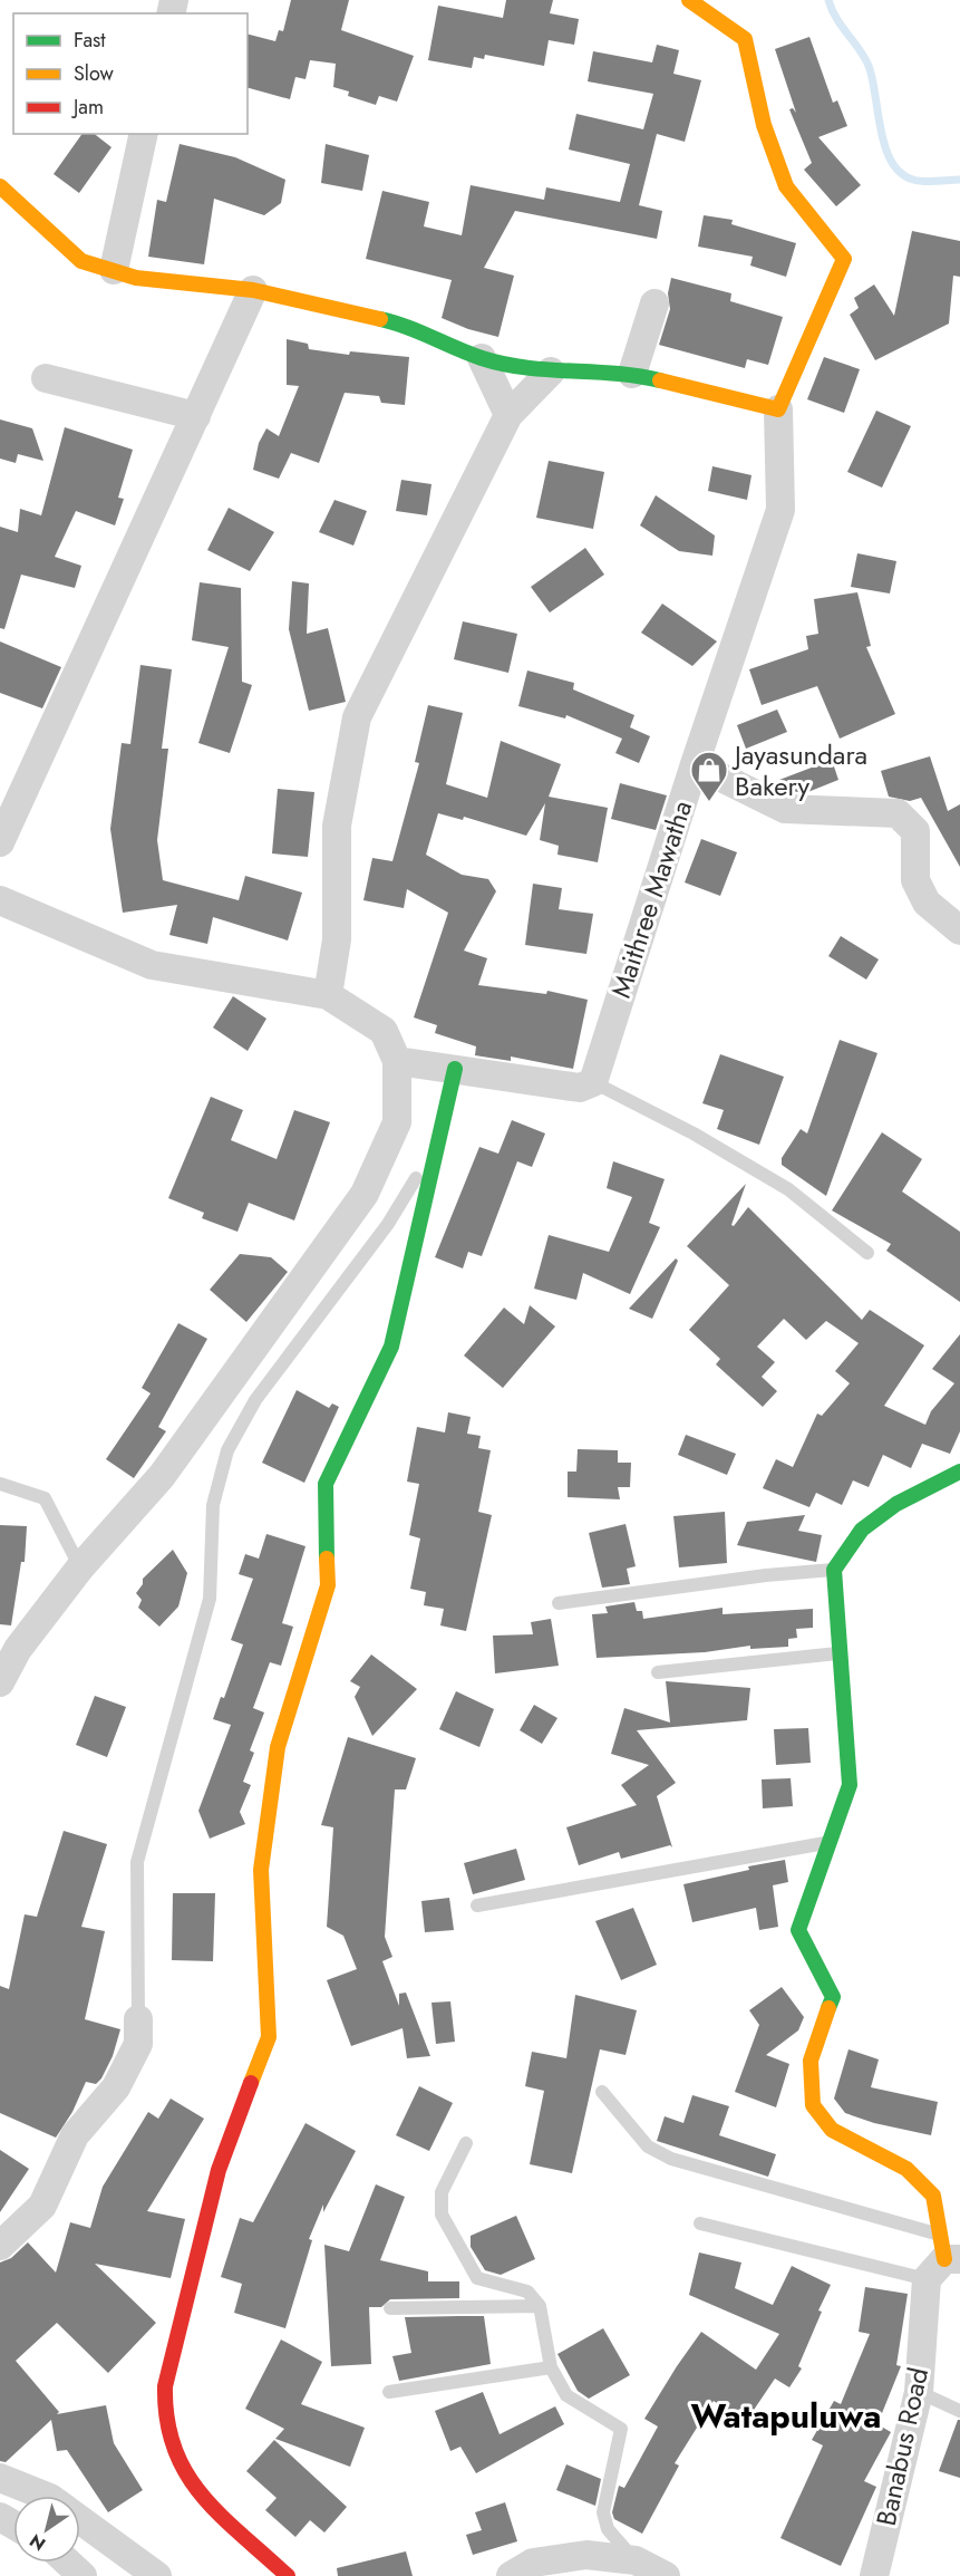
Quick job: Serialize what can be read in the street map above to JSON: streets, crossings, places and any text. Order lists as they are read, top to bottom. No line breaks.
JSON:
{"streets":{"street":["Maithree Mawatha","Banabus Road"]},"districts":["Watapuluwa"],"places":{"shop":["Jayasundara Bakery"]},"legend":["Fast","Slow","Jam"],"north":"bottom left"}
